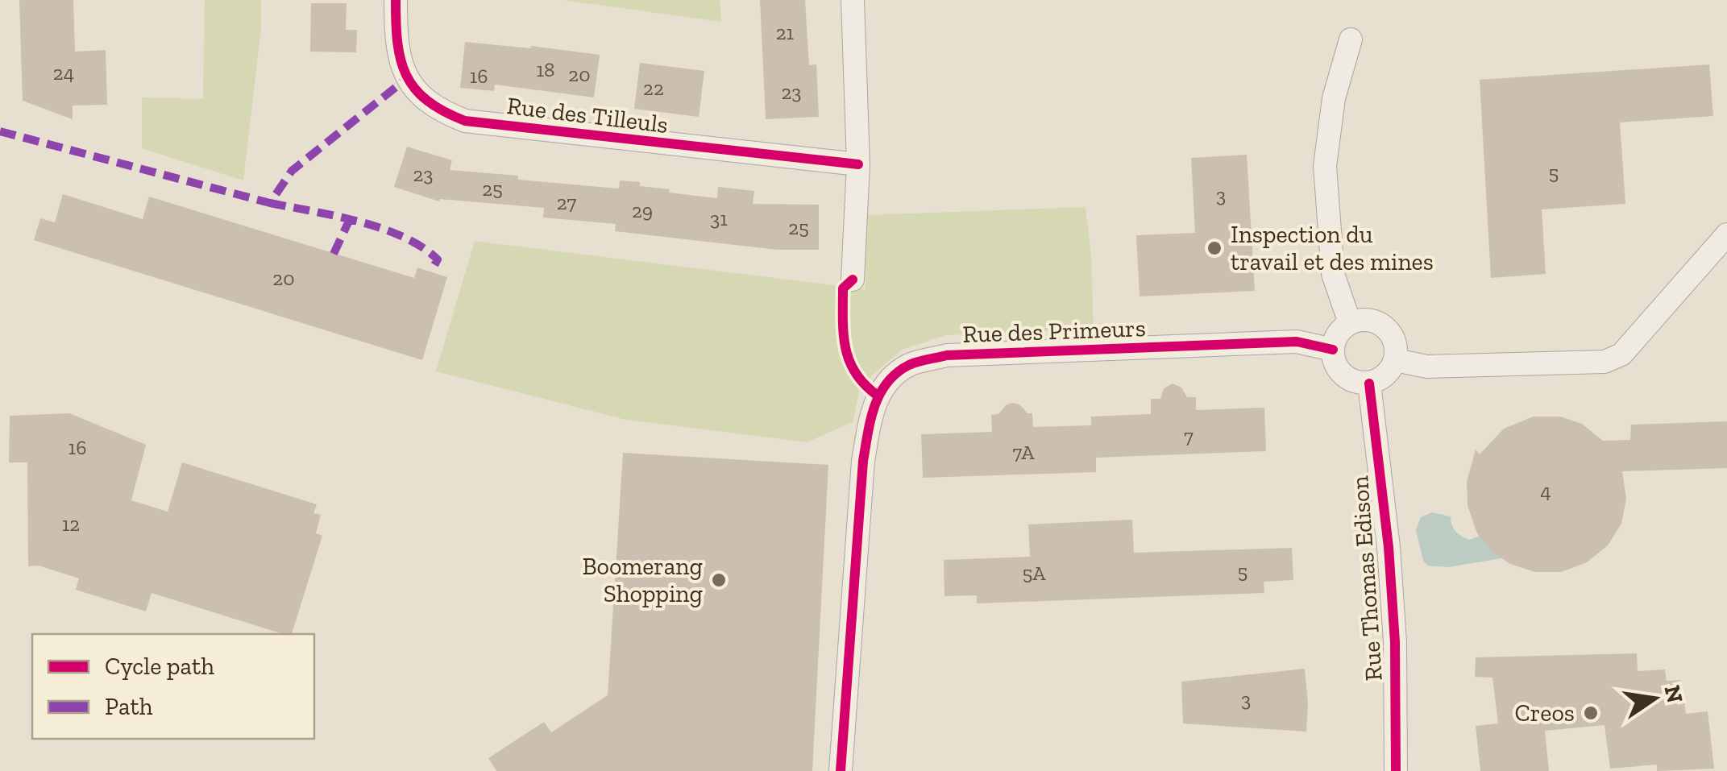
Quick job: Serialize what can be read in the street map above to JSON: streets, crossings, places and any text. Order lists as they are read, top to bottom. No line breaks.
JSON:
{"streets":{"street":["Rue des Tilleuls","Rue des Primeurs","Rue Thomas Edison"]},"crossings":[["Rue des Primeurs","Rue Thomas Edison"]],"places":["Inspection du travail et des mines","Boomerang Shopping","Creos"],"house_numbers":["21","18","24","20","16","22","23","5","23","25","3","27","29","31","25","20","7","16","7A","4","12","5","5A","3"],"legend":["Cycle path","Path"],"north":"right"}
